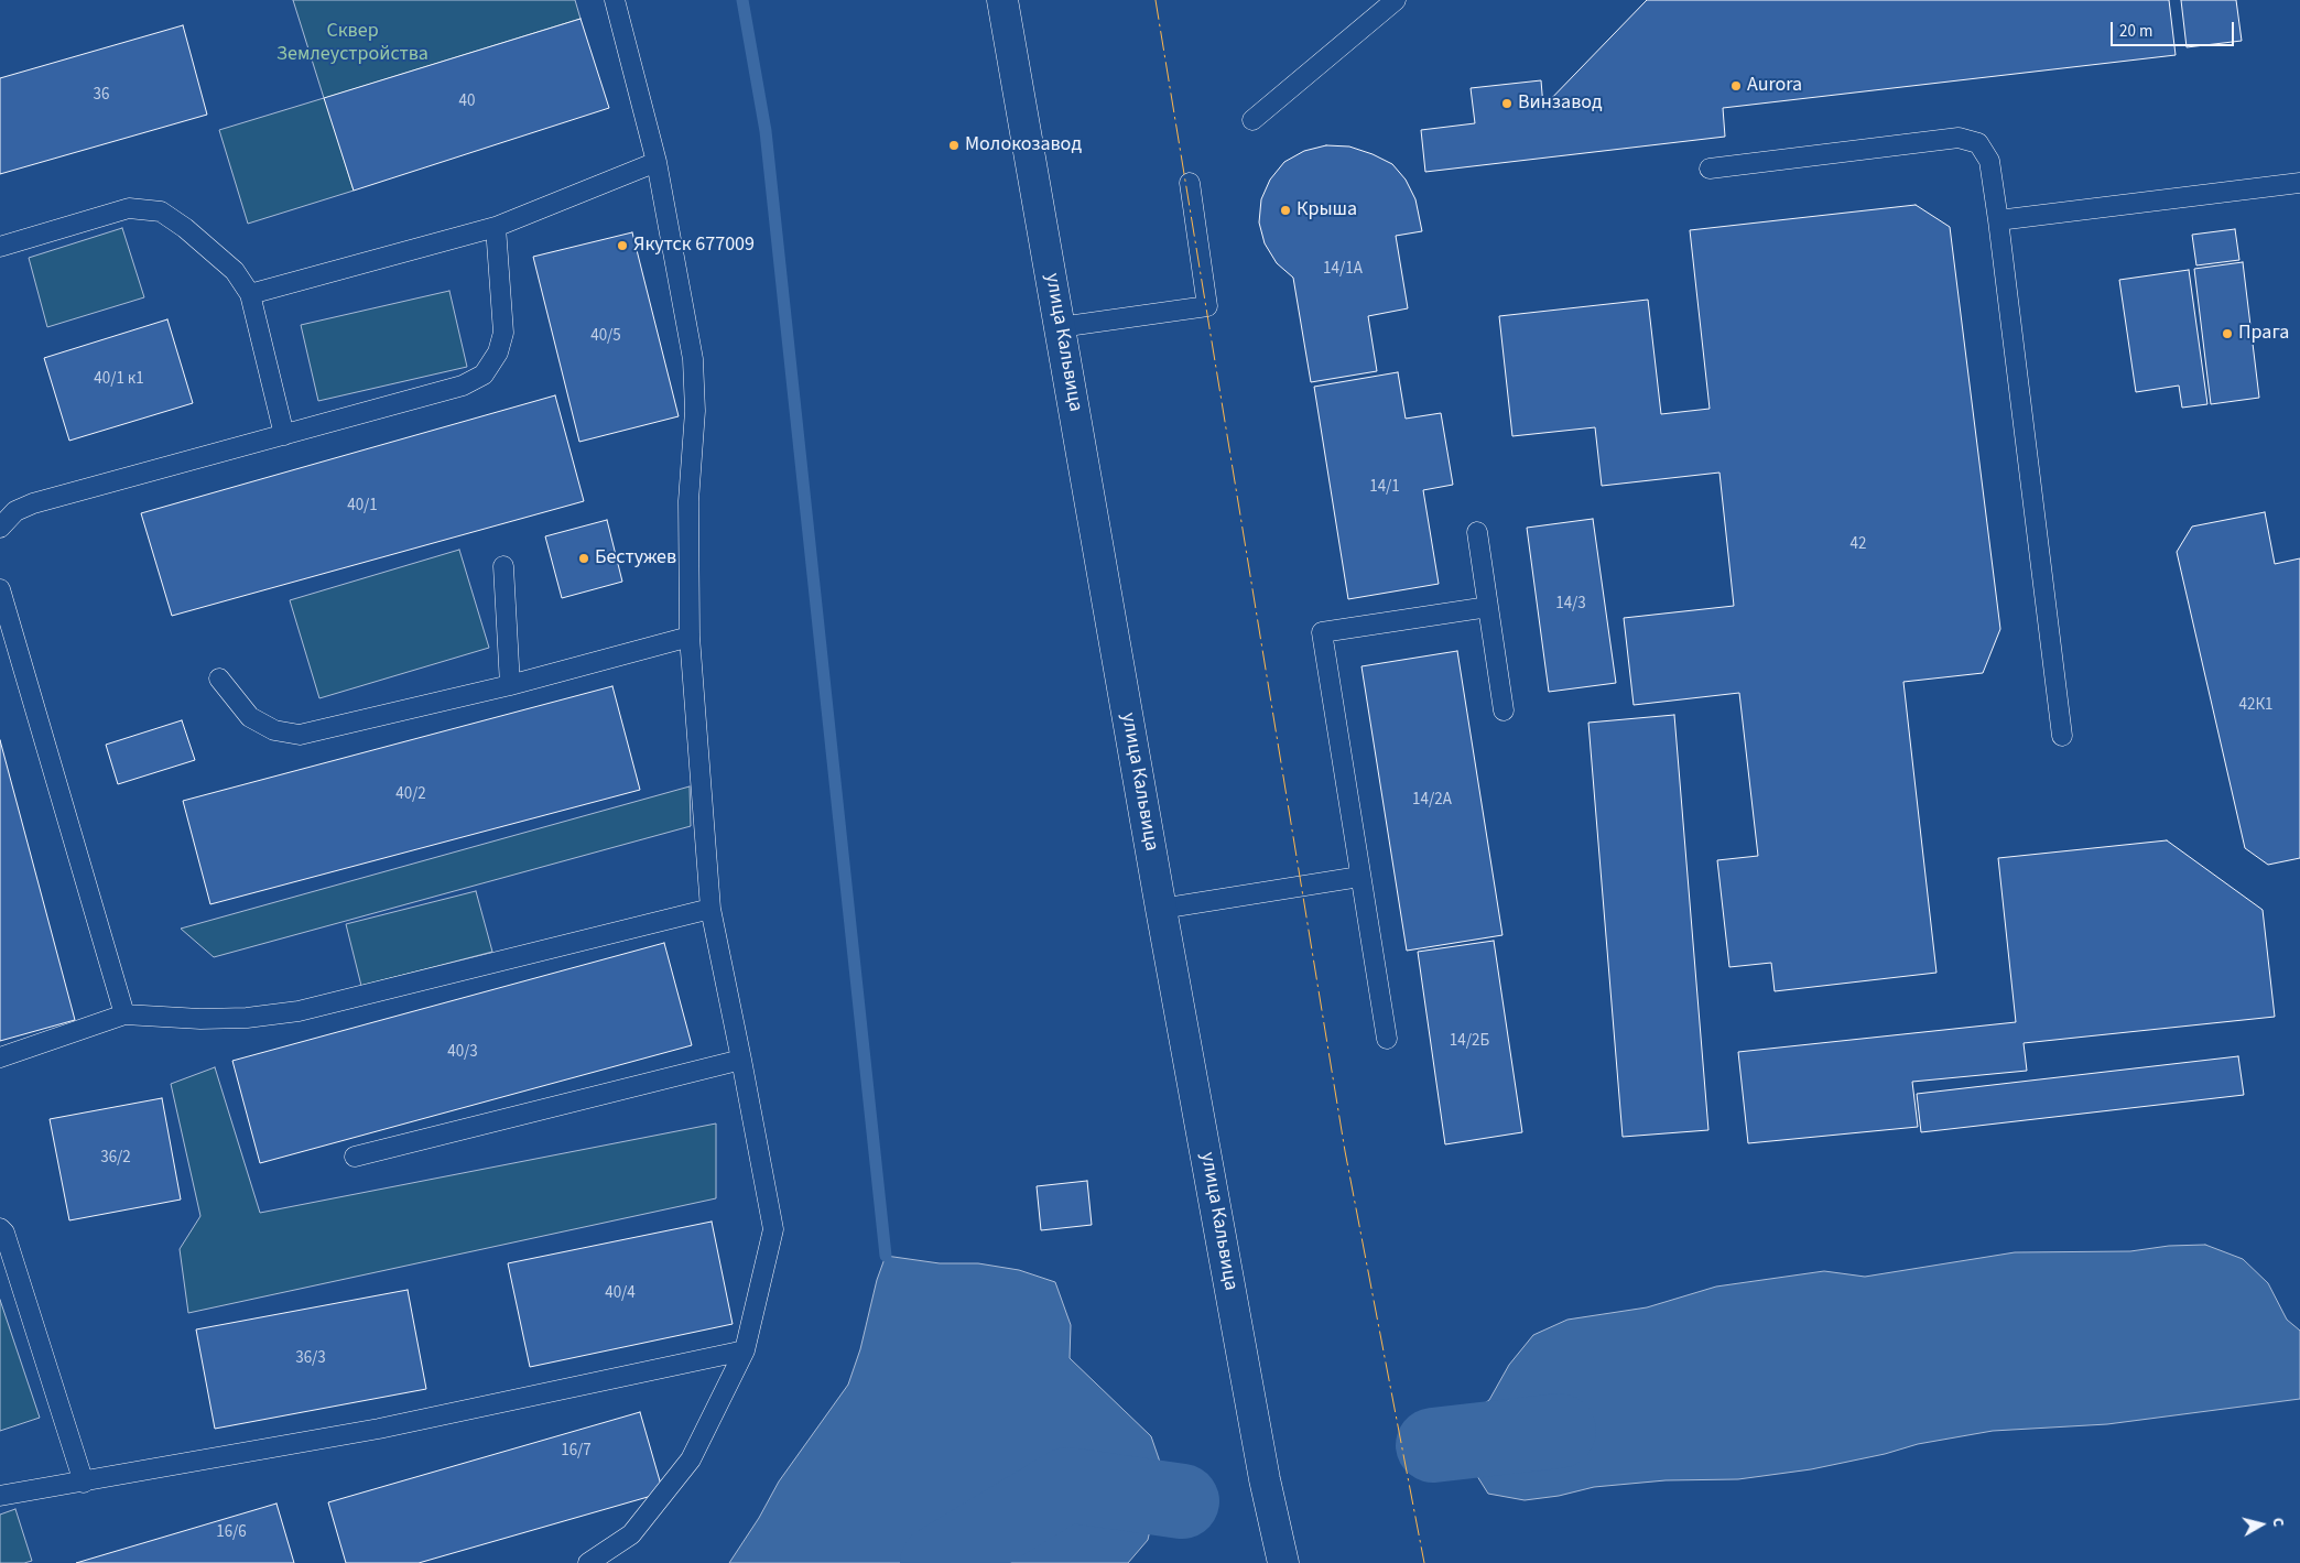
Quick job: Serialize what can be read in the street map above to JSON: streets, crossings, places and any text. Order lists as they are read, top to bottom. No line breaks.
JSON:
{"streets":{"street":["улица Кальвица"]},"parks":["Сквер Землеустройства"],"places":["Aurora","Винзавод","Молокозавод","Крыша","Якутск 677009","Прага","Бестужев"],"house_numbers":["36","40","14/1А","40/5","40/1 к1","14/1","40/1","42","14/3","42К1","40/2","14/2А","14/2Б","40/3","36/2","40/4","36/3","16/7","16/6"],"scale_bar":"20 m","north":"right"}
